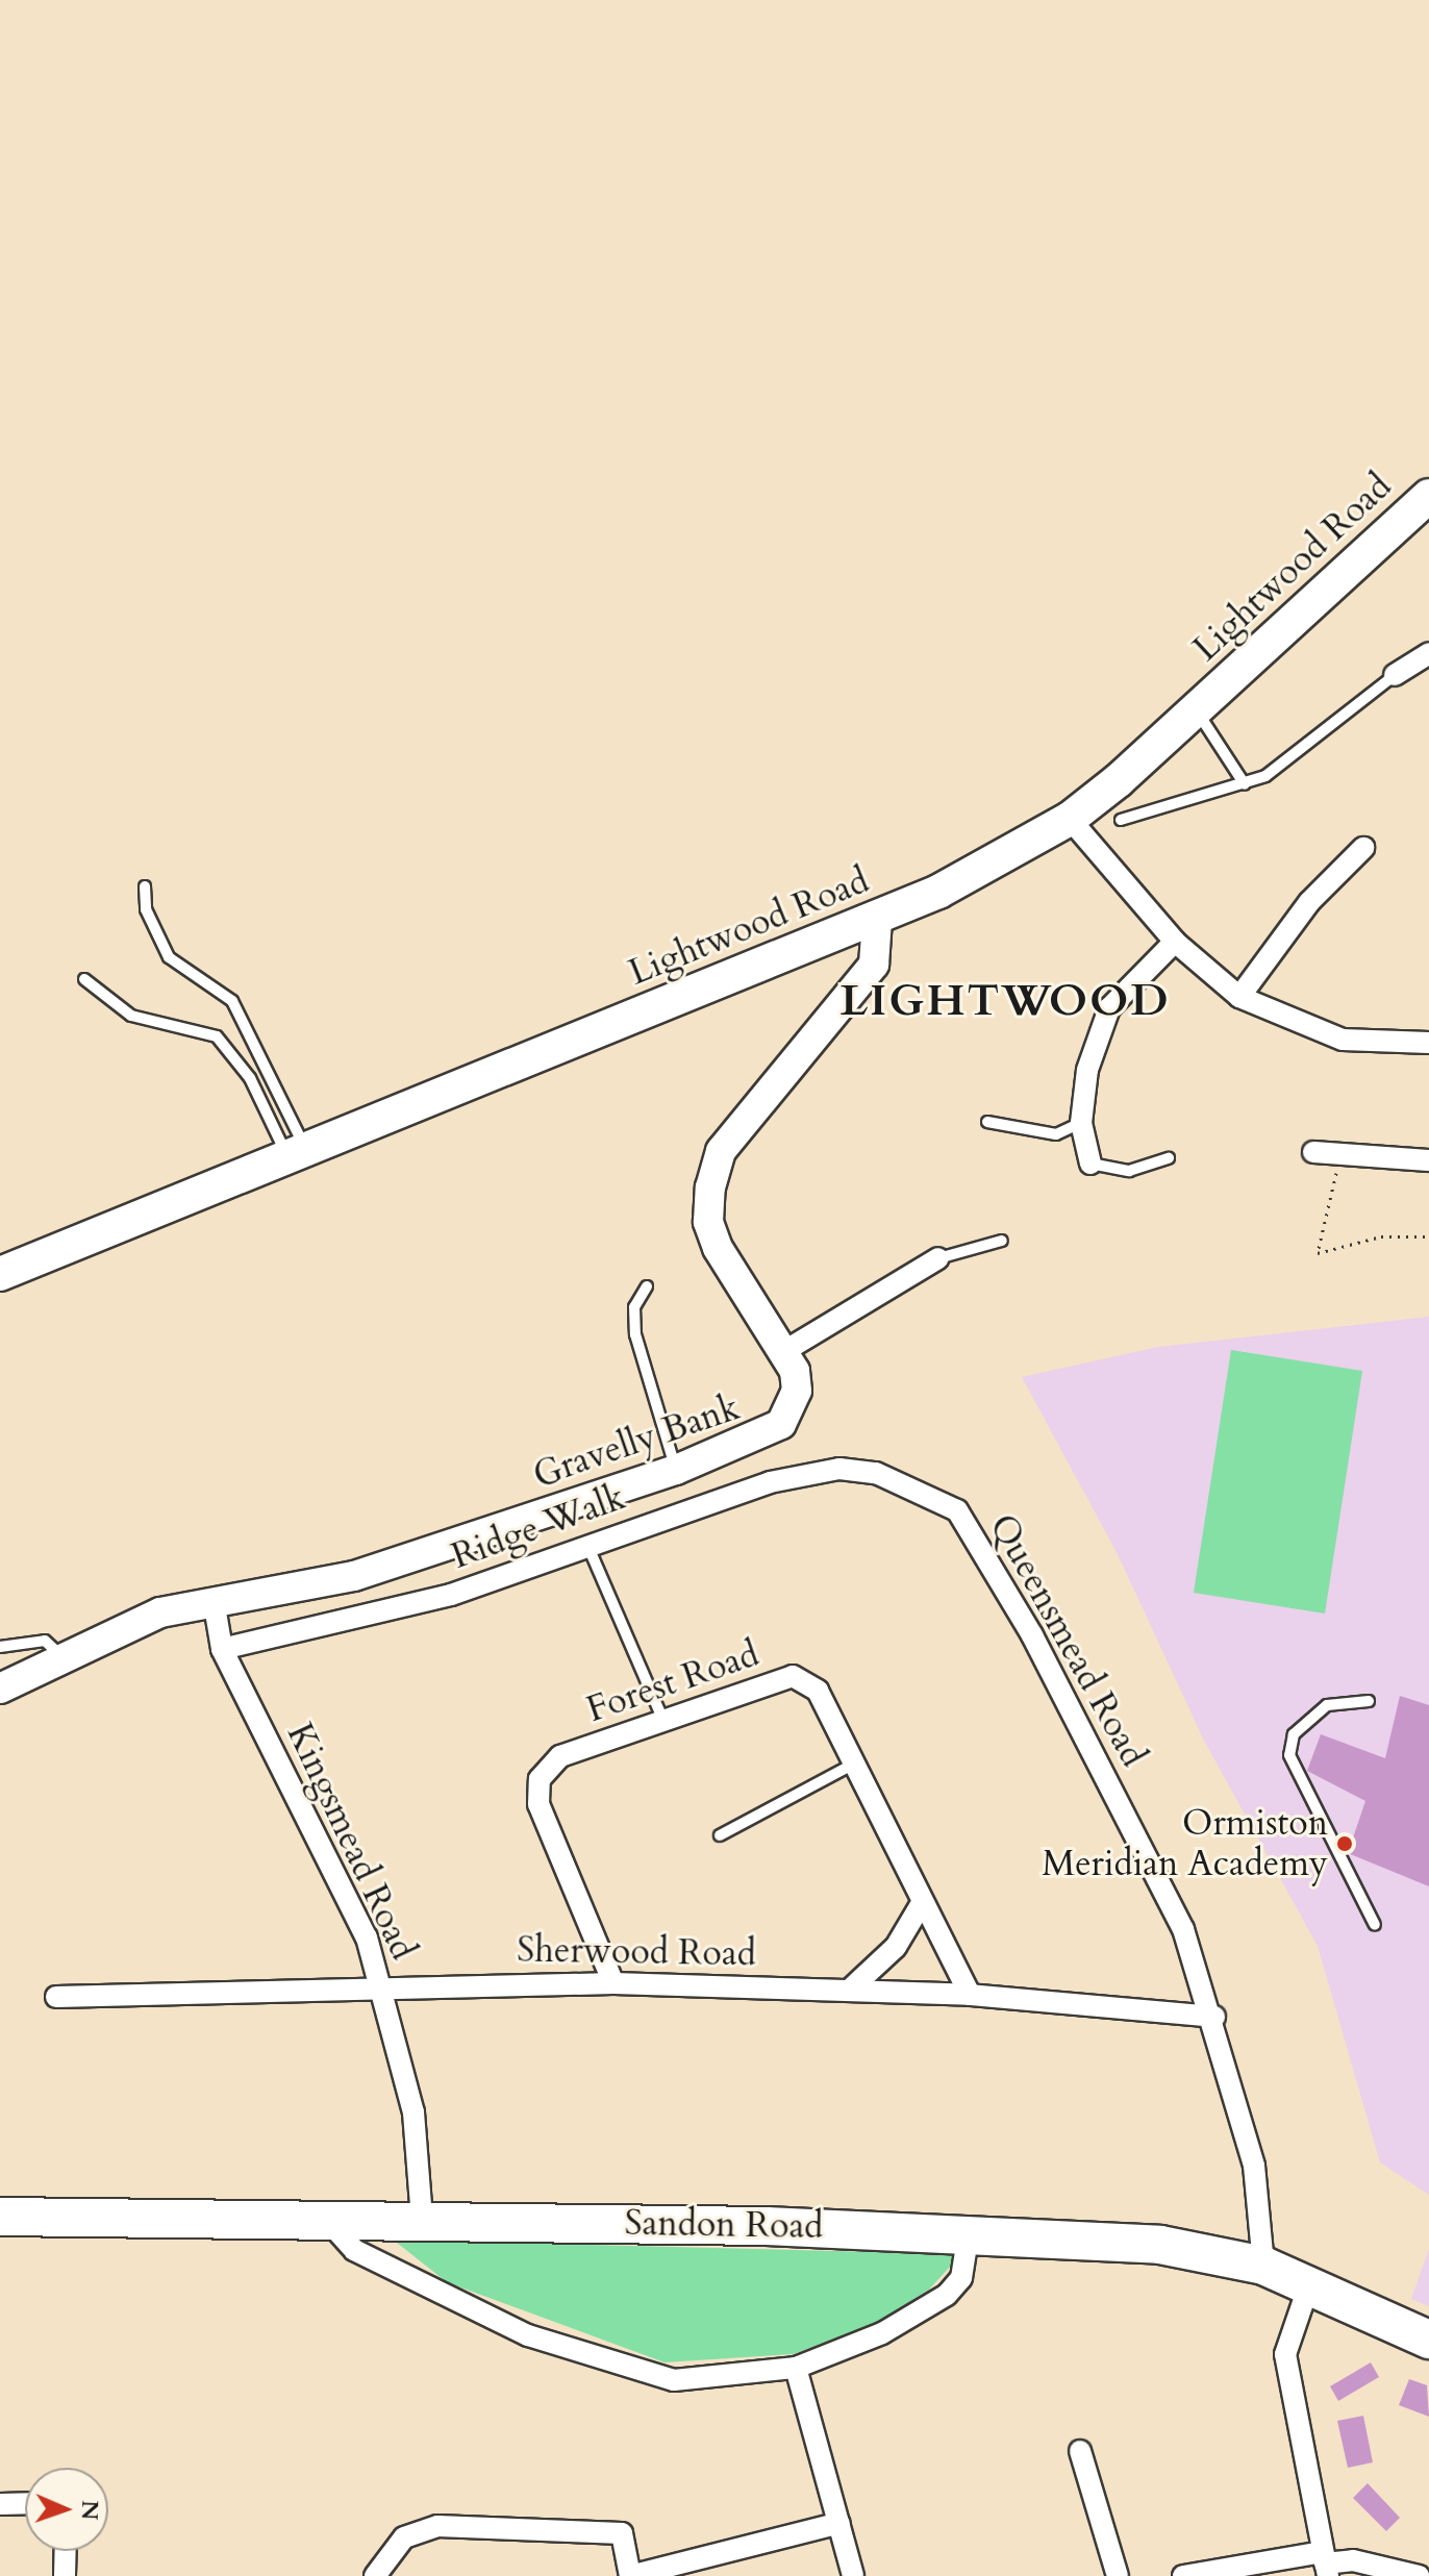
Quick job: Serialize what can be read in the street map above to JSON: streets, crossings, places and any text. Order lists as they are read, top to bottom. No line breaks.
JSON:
{"streets":{"highway":["Sandon Road"],"main road":["Lightwood Road"],"street":["Gravelly Bank","Ridge Walk","Queensmead Road","Forest Road","Kingsmead Road","Sherwood Road"]},"crossings":[["Lightwood Road","Gravelly Bank"],["Gravelly Bank","Kingsmead Road"],["Ridge Walk","Queensmead Road"],["Ridge Walk","Kingsmead Road"],["Queensmead Road","Sherwood Road"],["Queensmead Road","Sandon Road"],["Forest Road","Sherwood Road"],["Kingsmead Road","Sherwood Road"],["Kingsmead Road","Sandon Road"]],"districts":["LIGHTWOOD"],"places":["Ormiston Meridian Academy"],"north":"right"}
